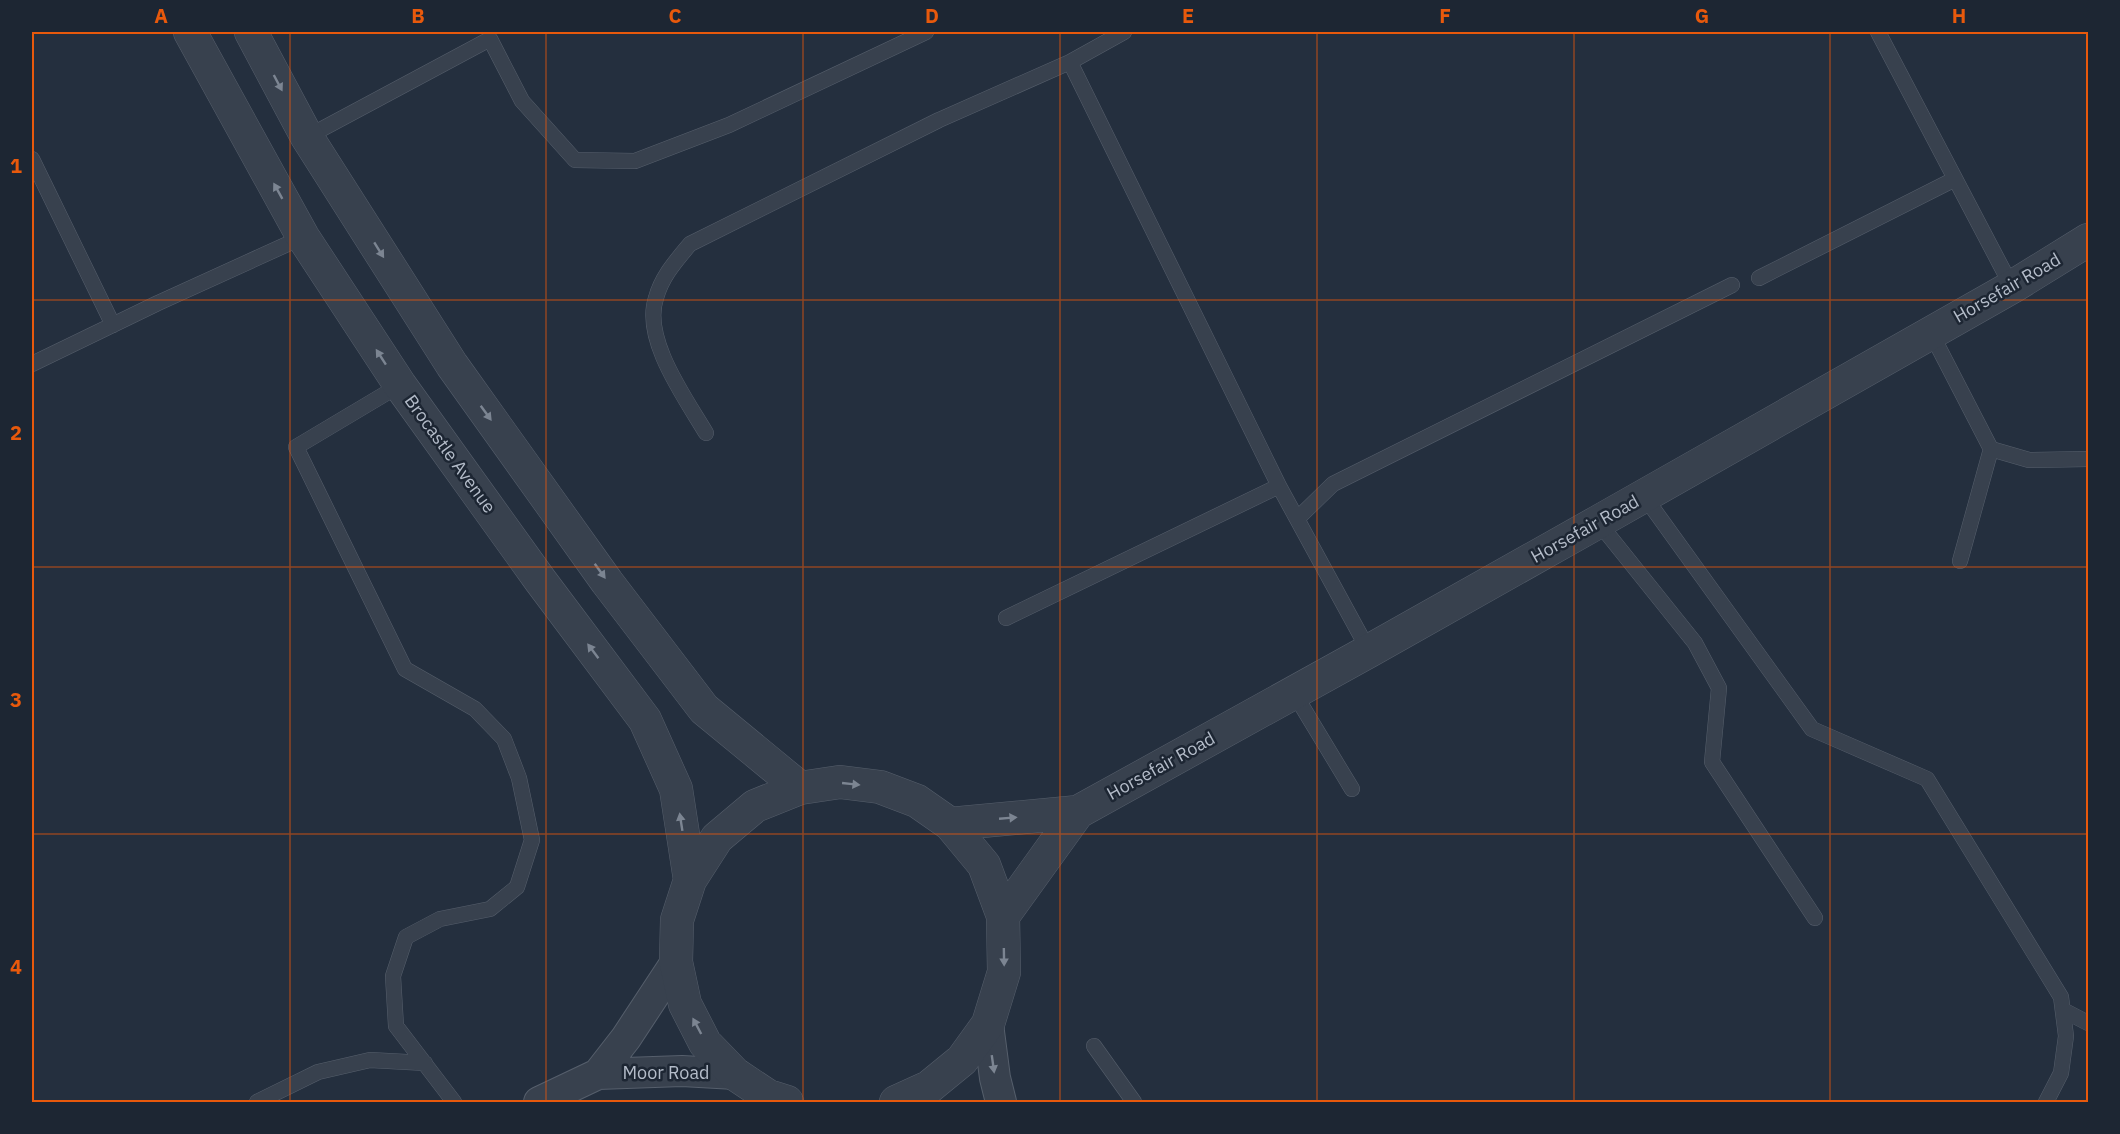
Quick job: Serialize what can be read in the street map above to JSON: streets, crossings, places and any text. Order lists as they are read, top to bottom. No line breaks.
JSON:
{"streets":{"street":["Horsefair Road","Brocastle Avenue","Moor Road"]},"grid":{"columns":["A","B","C","D","E","F","G","H"],"rows":["1","2","3","4"]}}
